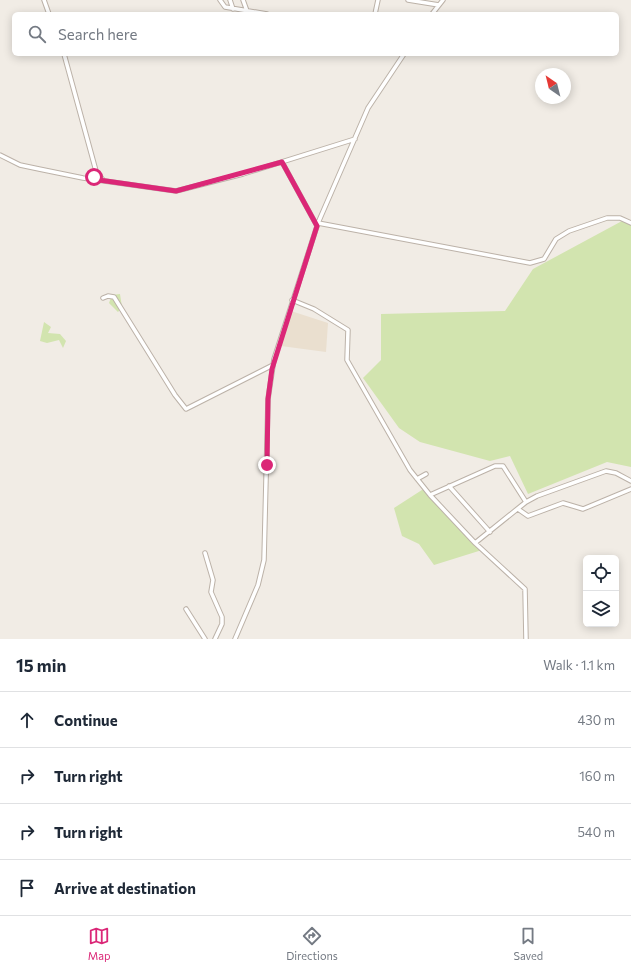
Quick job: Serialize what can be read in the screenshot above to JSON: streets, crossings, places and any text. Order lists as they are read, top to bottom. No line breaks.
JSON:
{"north":"top left","page":{"search":"Search here","heading":["15 min","Walk · 1.1 km"],"list":[["Continue","430 m"],["Turn right","160 m"],["Turn right","540 m"],"Arrive at destination"],"nav":["Map","Directions","Saved"]}}
